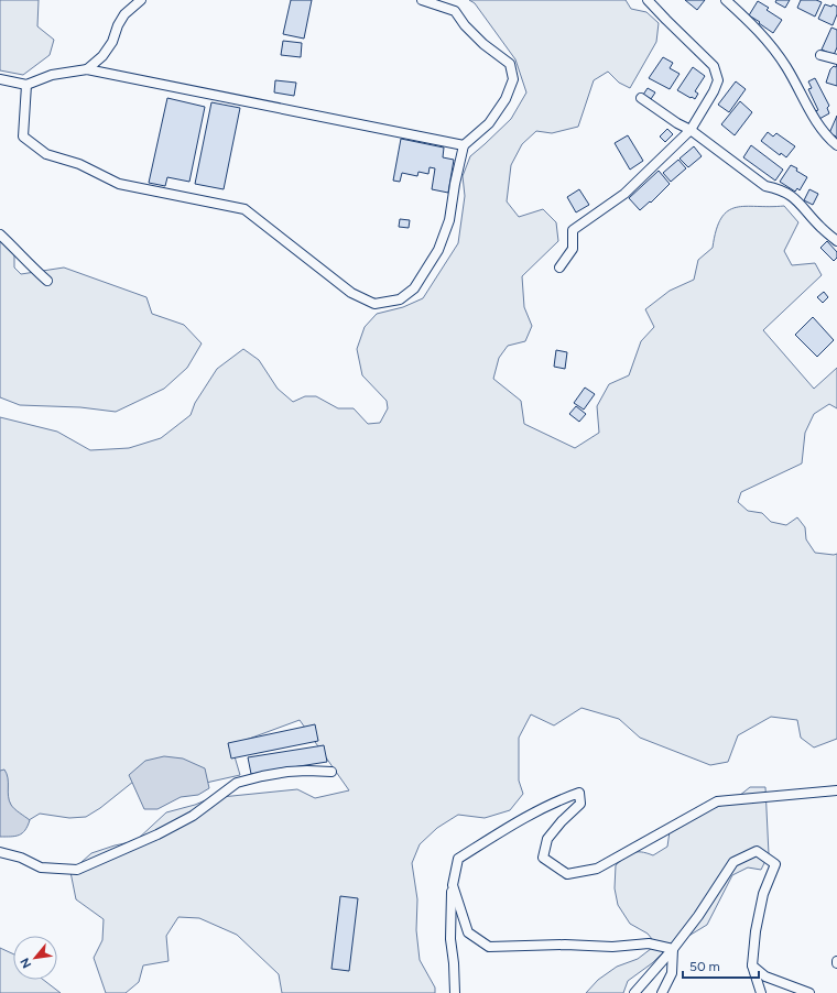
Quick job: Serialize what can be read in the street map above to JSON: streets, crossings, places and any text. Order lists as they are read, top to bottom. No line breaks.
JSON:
{"scale_bar":"50 m","north":"bottom left"}
